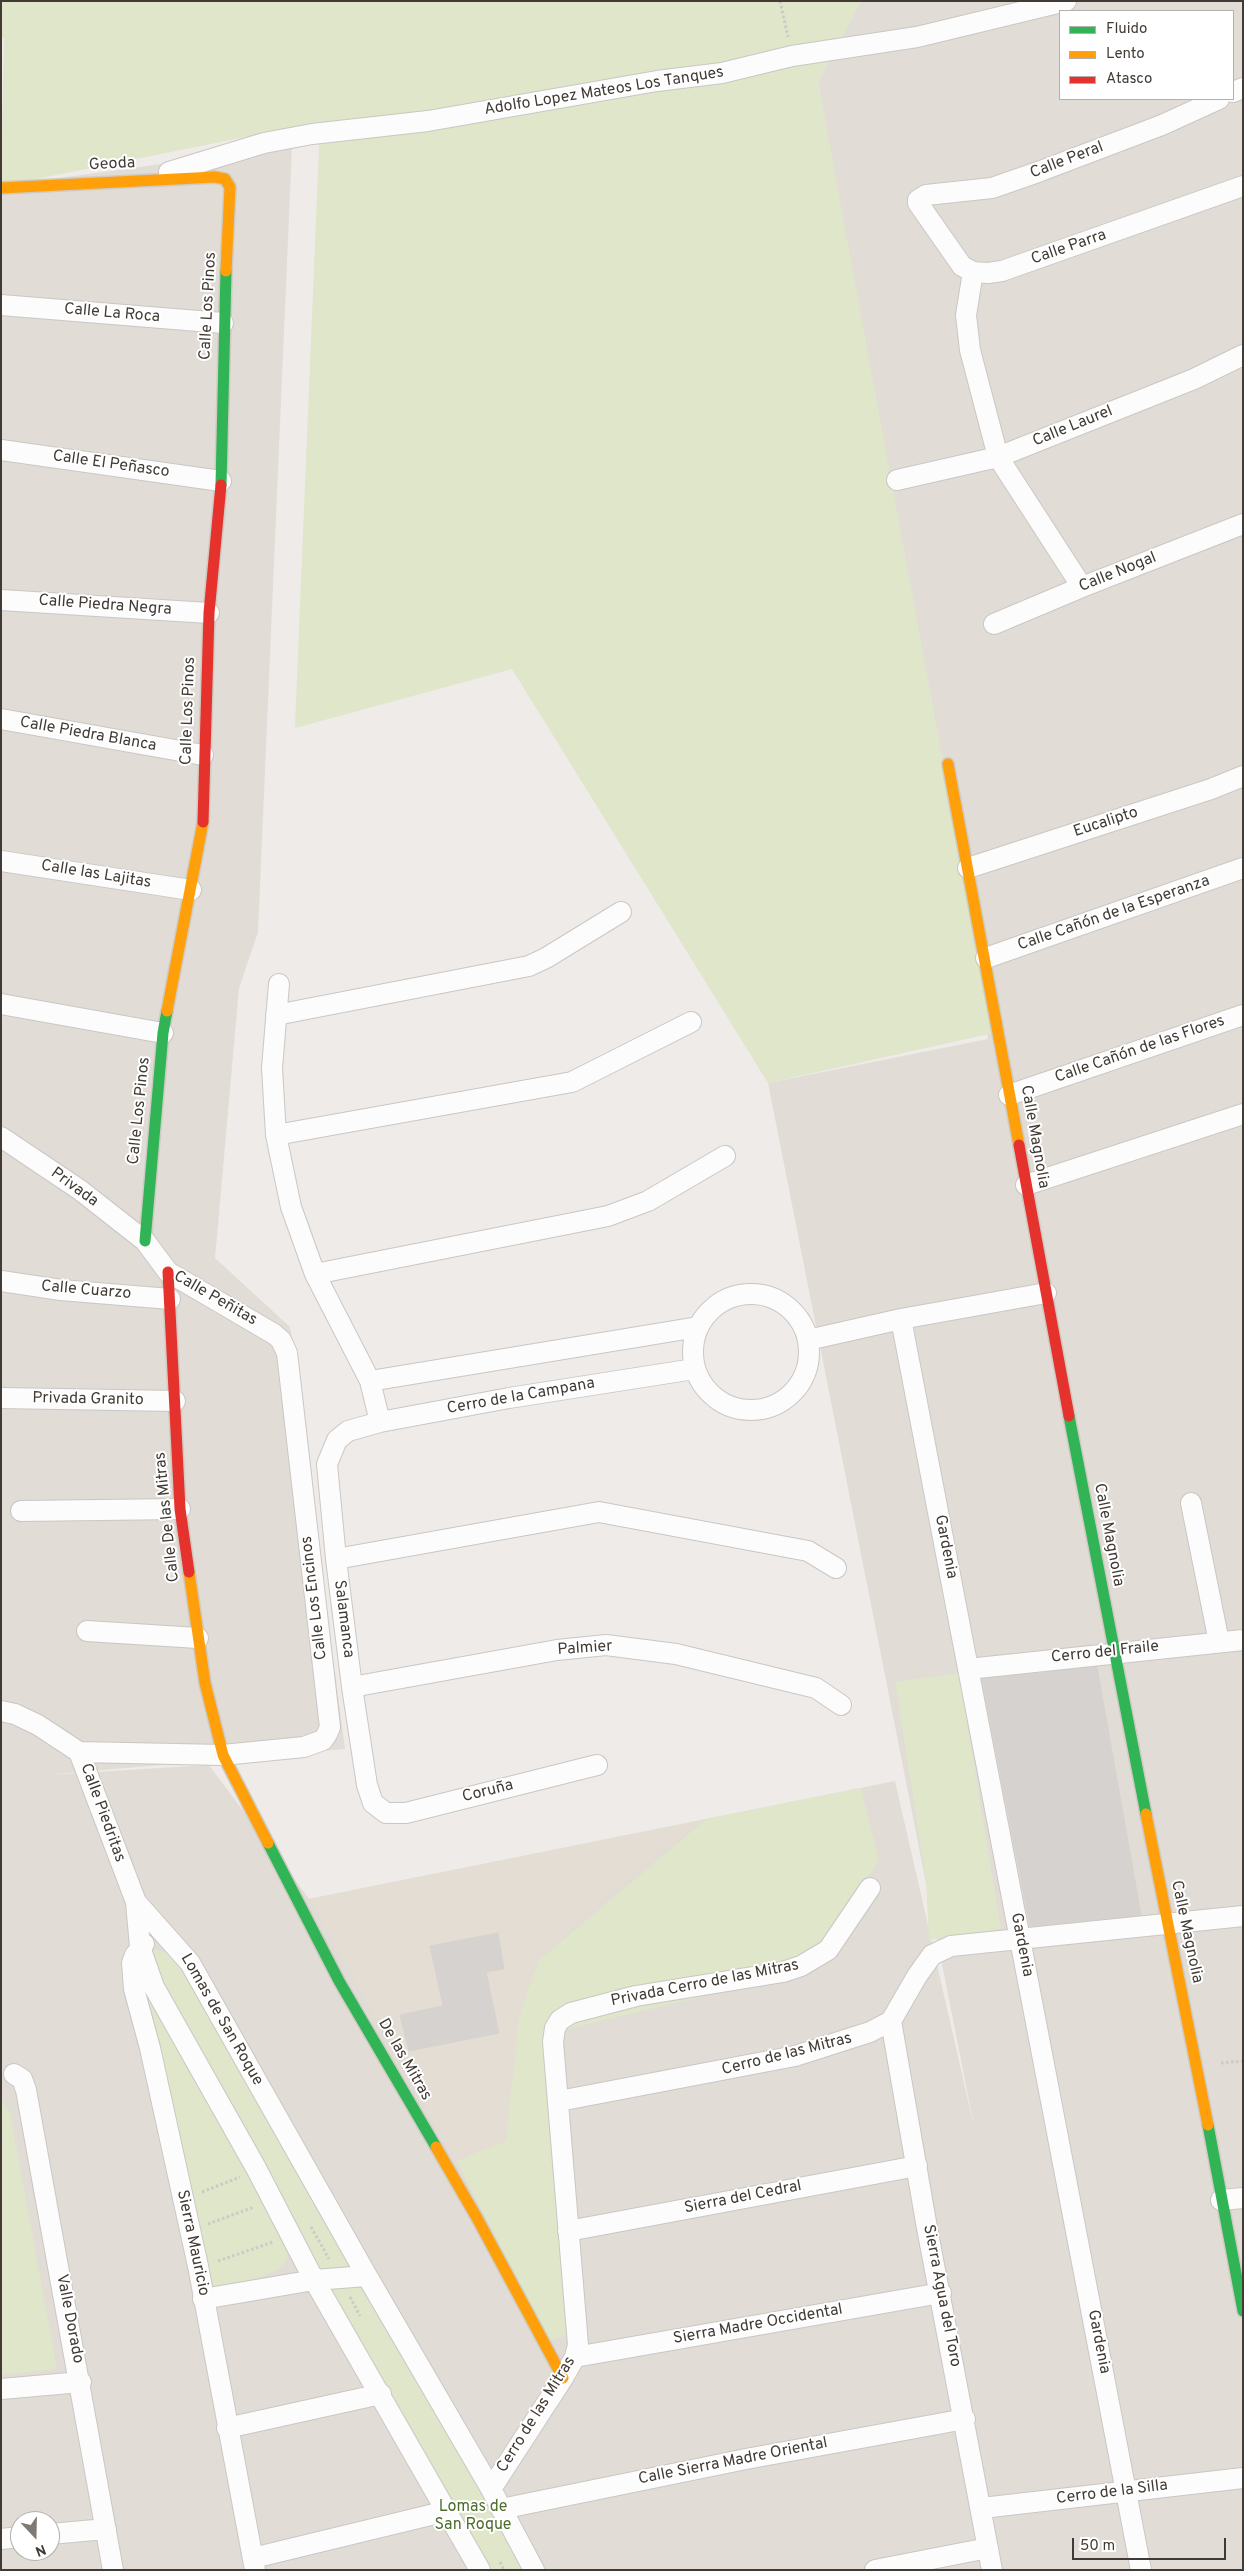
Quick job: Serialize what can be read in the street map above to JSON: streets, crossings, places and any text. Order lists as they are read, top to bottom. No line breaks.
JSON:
{"streets":{"street":["Adolfo Lopez Mateos Los Tanques","Calle Peral","Geoda","Calle Parra","Calle Los Pinos","Calle La Roca","Calle Laurel","Calle El Peñasco","Calle Nogal","Calle Piedra Negra","Calle Piedra Blanca","Eucalipto","Calle las Lajitas","Calle Cañón de la Esperanza","Calle Cañón de las Flores","Calle Magnolia","Privada","Calle Cuarzo","Calle Peñitas","Cerro de la Campana","Privada Granito","Calle De las Mitras","Gardenia","Calle Los Encinos","Salamanca","Palmier","Cerro del Fraile","Coruña","Calle Piedritas","Privada Cerro de las Mitras","Lomas de San Roque","Cerro de las Mitras","De las Mitras","Sierra del Cedral","Sierra Mauricio","Sierra Agua del Toro","Valle Dorado","Sierra Madre Occidental","Calle Sierra Madre Oriental","Cerro de la Silla"]},"crossings":[["Adolfo Lopez Mateos Los Tanques","Geoda"],["Calle Peral","Calle Parra"],["Geoda","Calle Los Pinos"],["Calle Los Pinos","Calle La Roca"],["Calle Los Pinos","Calle El Peñasco"],["Calle Los Pinos","Calle Piedra Negra"],["Calle Los Pinos","Calle Piedra Blanca"],["Calle Los Pinos","Calle las Lajitas"],["Calle Los Pinos","Privada"],["Calle Los Pinos","Calle Peñitas"],["Eucalipto","Calle Magnolia"],["Calle Cañón de la Esperanza","Calle Magnolia"],["Calle Cañón de las Flores","Calle Magnolia"],["Calle Magnolia","Cerro del Fraile"],["Privada","Calle Peñitas"],["Calle Cuarzo","Calle De las Mitras"],["Calle Peñitas","Calle De las Mitras"],["Calle Peñitas","Calle Los Encinos"],["Cerro de la Campana","Salamanca"],["Privada Granito","Calle De las Mitras"],["Calle De las Mitras","Calle Los Encinos"],["Calle De las Mitras","De las Mitras"],["Gardenia","Cerro del Fraile"],["Gardenia","Cerro de la Silla"],["Calle Los Encinos","Calle Piedritas"],["Calle Los Encinos","De las Mitras"],["Salamanca","Palmier"],["Salamanca","Coruña"],["Calle Piedritas","Lomas de San Roque"],["Privada Cerro de las Mitras","Cerro de las Mitras"],["Lomas de San Roque","Cerro de las Mitras"],["Lomas de San Roque","Sierra Mauricio"],["Lomas de San Roque","Calle Sierra Madre Oriental"],["Cerro de las Mitras","De las Mitras"],["Cerro de las Mitras","Sierra del Cedral"],["Cerro de las Mitras","Sierra Agua del Toro"],["Cerro de las Mitras","Sierra Madre Occidental"],["Sierra del Cedral","Sierra Agua del Toro"],["Sierra Agua del Toro","Sierra Madre Occidental"],["Sierra Agua del Toro","Calle Sierra Madre Oriental"],["Sierra Agua del Toro","Cerro de la Silla"]],"parks":["Lomas de San Roque"],"legend":["Fluido","Lento","Atasco"],"scale_bar":"50 m","north":"bottom"}
